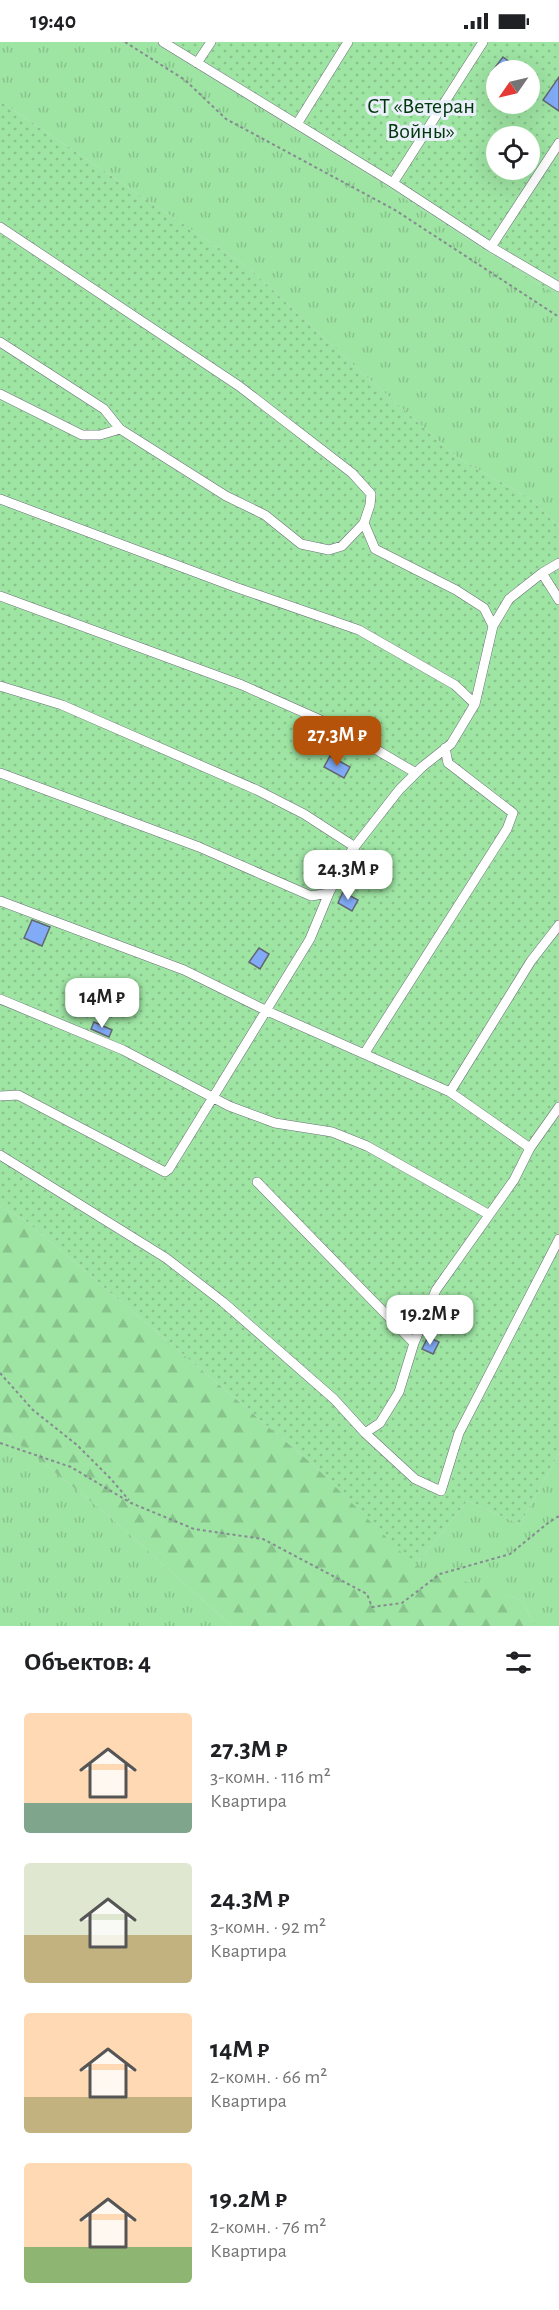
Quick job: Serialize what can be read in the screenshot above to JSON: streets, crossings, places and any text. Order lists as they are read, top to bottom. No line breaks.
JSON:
{"parks":["СТ «Ветеран Войны»"],"north":"bottom left","page":{"status":"19:40","price":["27.3M ₽","24.3M ₽","14M ₽","19.2M ₽"],"heading":"Объектов: 4","list":[{"name":"27.3M ₽","note":"3-комн. · 116 m² · Квартира"},{"name":"24.3M ₽","note":"3-комн. · 92 m² · Квартира"},{"name":"14M ₽","note":"2-комн. · 66 m² · Квартира"},{"name":"19.2M ₽","note":"2-комн. · 76 m² · Квартира"}]}}
